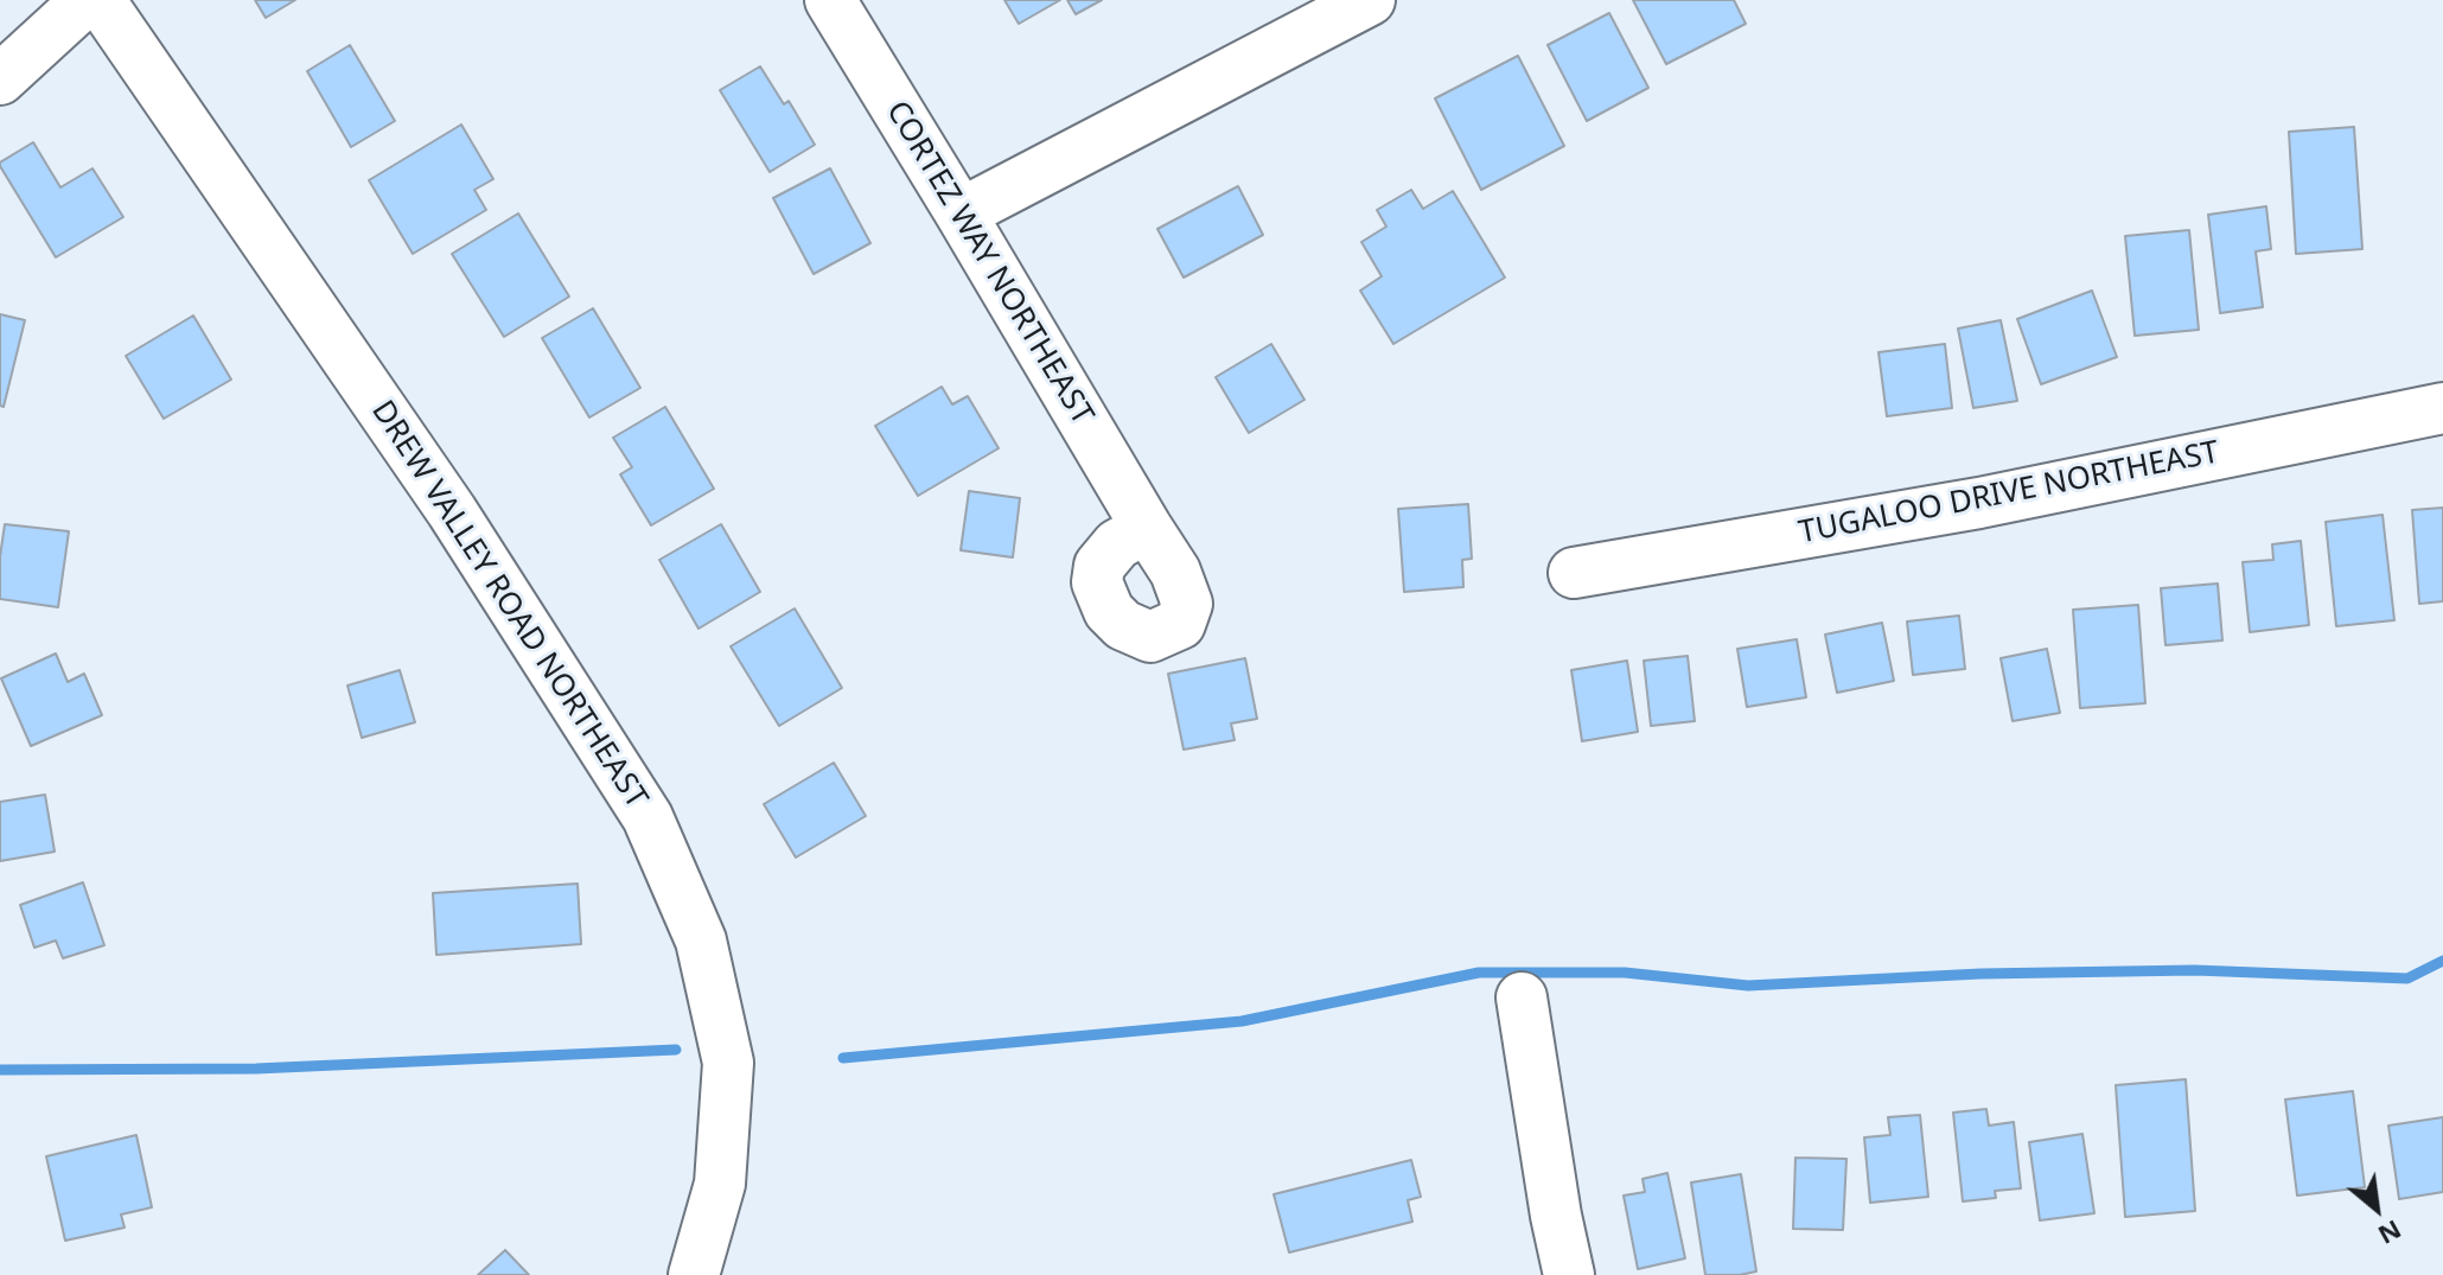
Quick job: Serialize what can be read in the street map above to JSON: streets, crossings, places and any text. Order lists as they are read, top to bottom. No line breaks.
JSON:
{"streets":{"street":["CORTEZ WAY NORTHEAST","TUGALOO DRIVE NORTHEAST","DREW VALLEY ROAD NORTHEAST"]},"north":"bottom right"}
